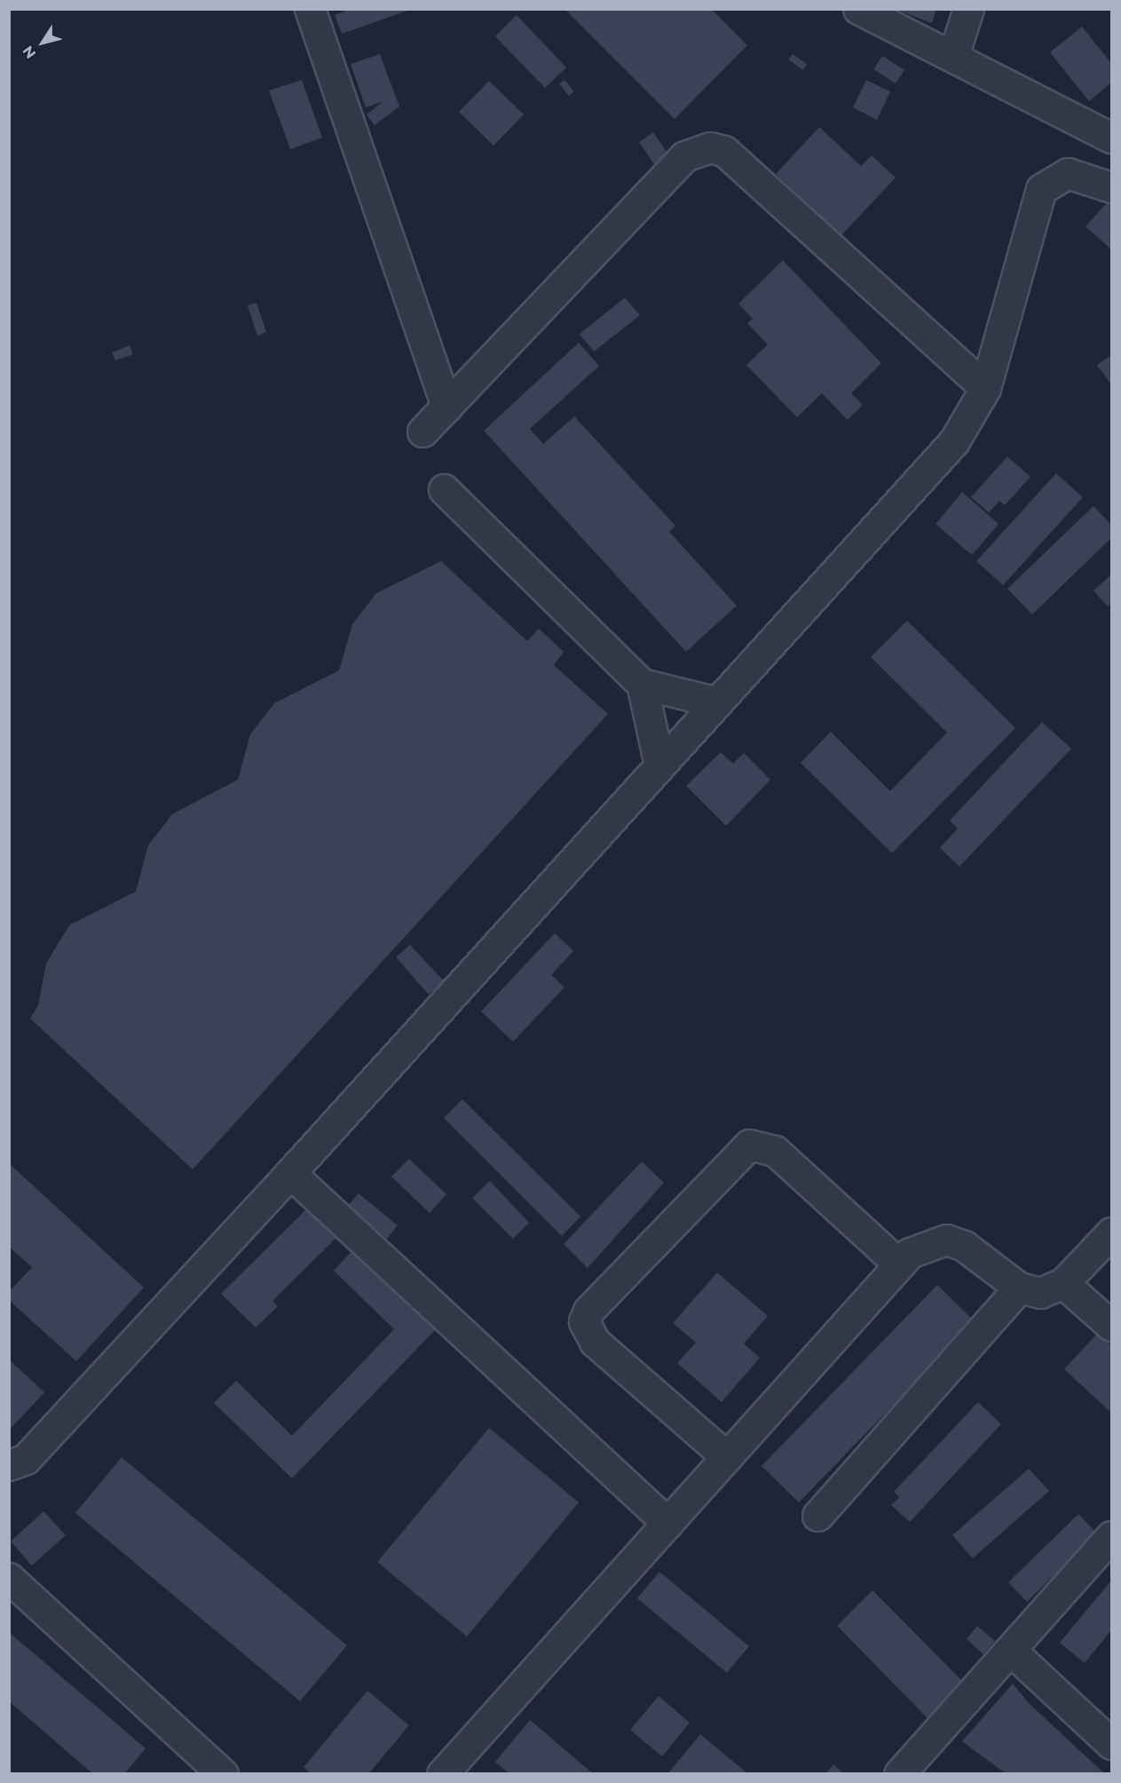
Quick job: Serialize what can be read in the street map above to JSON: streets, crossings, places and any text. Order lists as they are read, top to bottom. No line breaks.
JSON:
{"north":"bottom left"}
